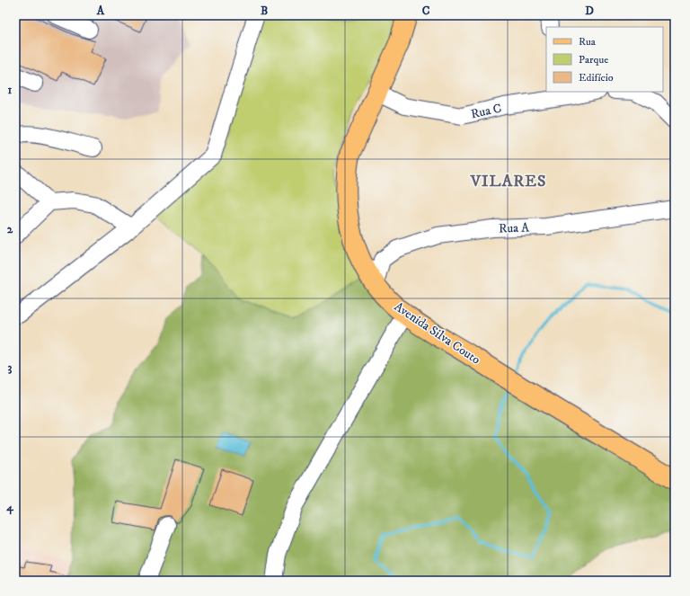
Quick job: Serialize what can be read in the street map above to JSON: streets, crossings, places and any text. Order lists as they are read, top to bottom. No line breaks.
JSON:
{"streets":{"main road":["Avenida Silva Couto"],"street":["Rua C","Rua A"]},"crossings":[["Rua C","Avenida Silva Couto"],["Rua A","Avenida Silva Couto"]],"districts":["VILARES"],"legend":["Rua","Parque","Edifício"],"grid":{"columns":["A","B","C","D"],"rows":["1","2","3","4"]}}
